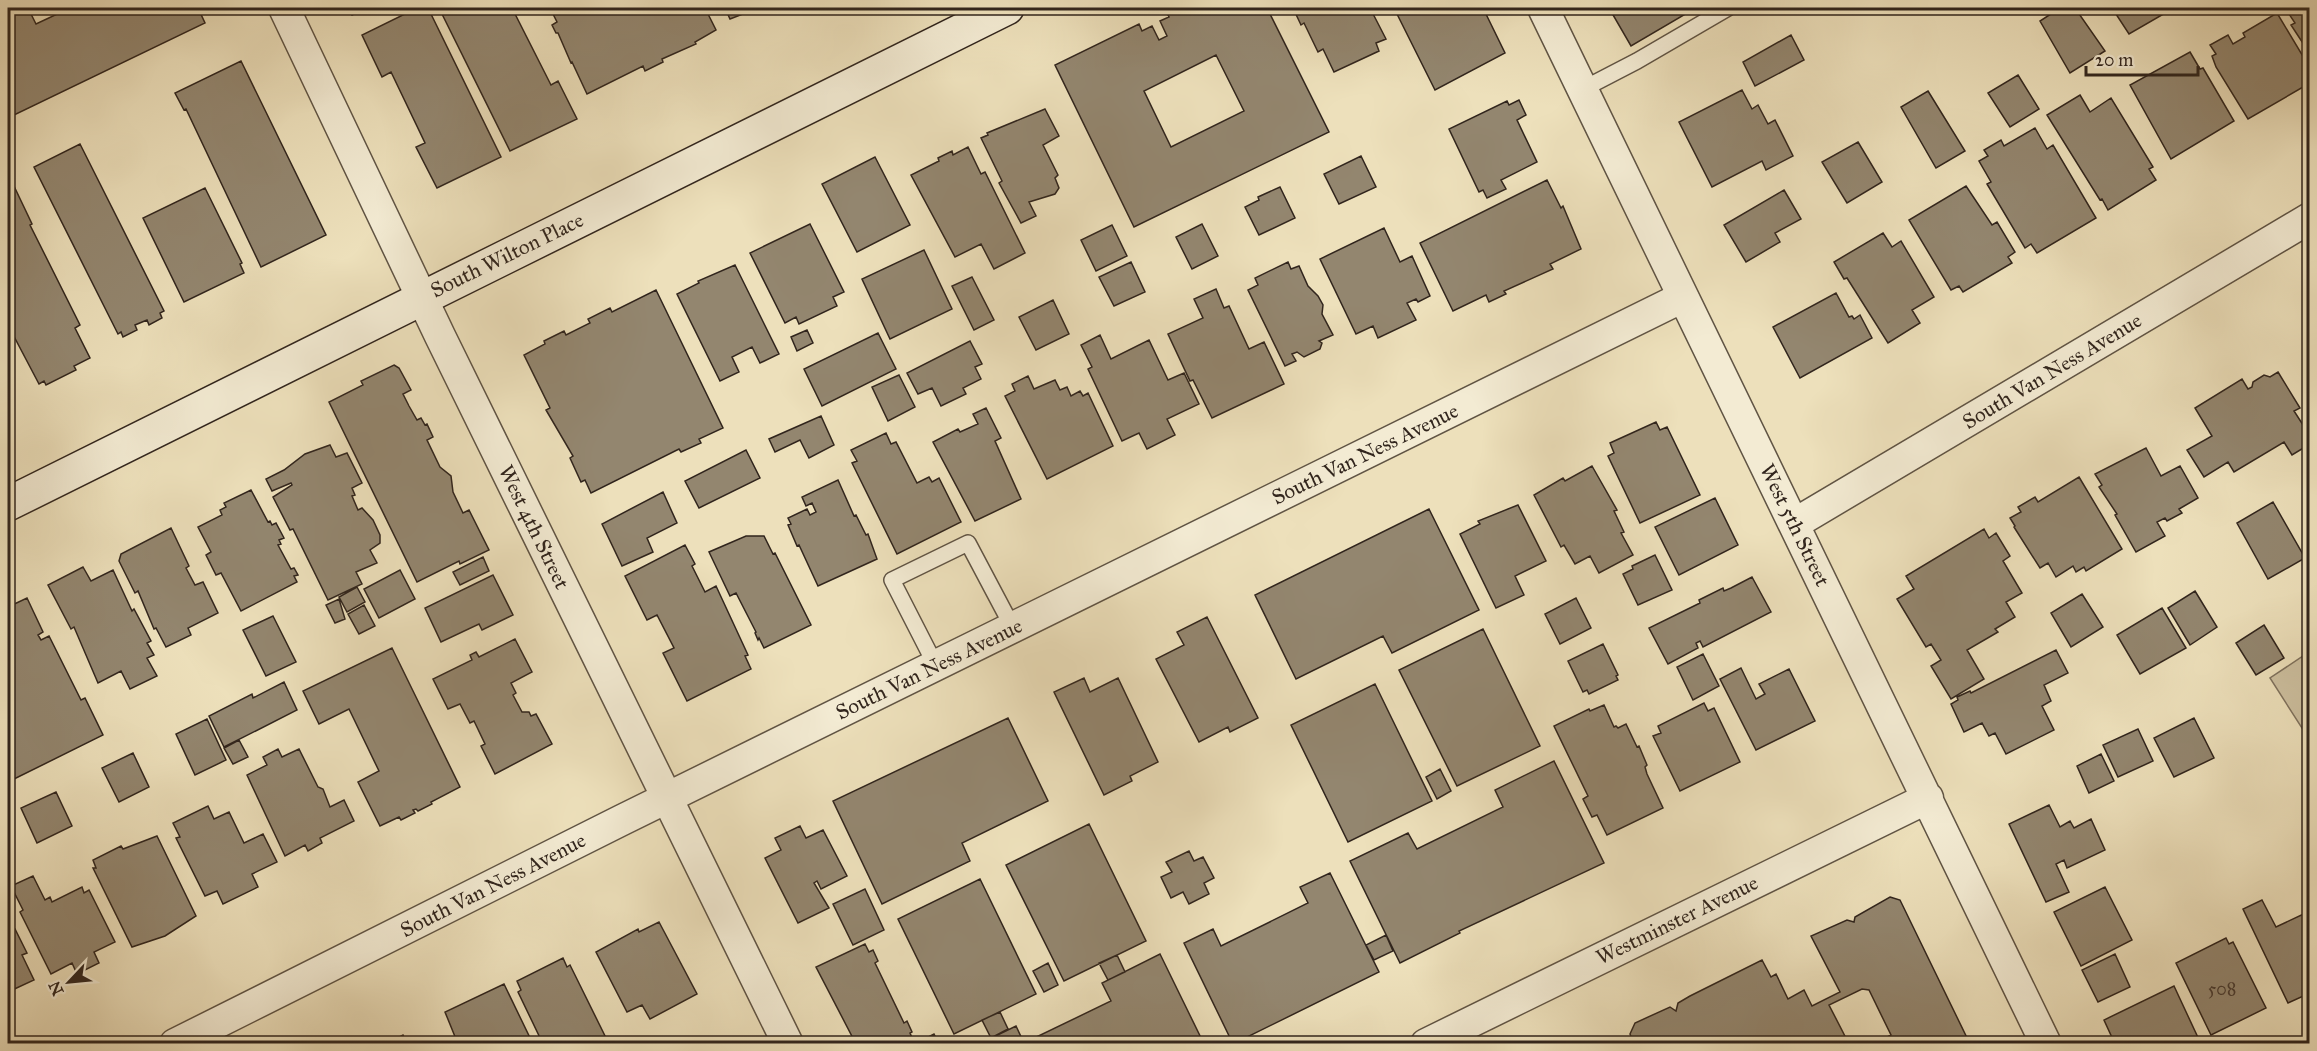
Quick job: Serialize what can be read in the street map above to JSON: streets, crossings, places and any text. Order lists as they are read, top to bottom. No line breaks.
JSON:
{"streets":{"main road":["South Wilton Place"],"street":["South Van Ness Avenue","West 5th Street","West 4th Street","Westminster Avenue"]},"crossings":[["South Wilton Place","West 4th Street"],["South Van Ness Avenue","West 5th Street"],["South Van Ness Avenue","West 4th Street"],["West 5th Street","Westminster Avenue"]],"house_numbers":["508"],"scale_bar":"20 m","north":"bottom left"}
